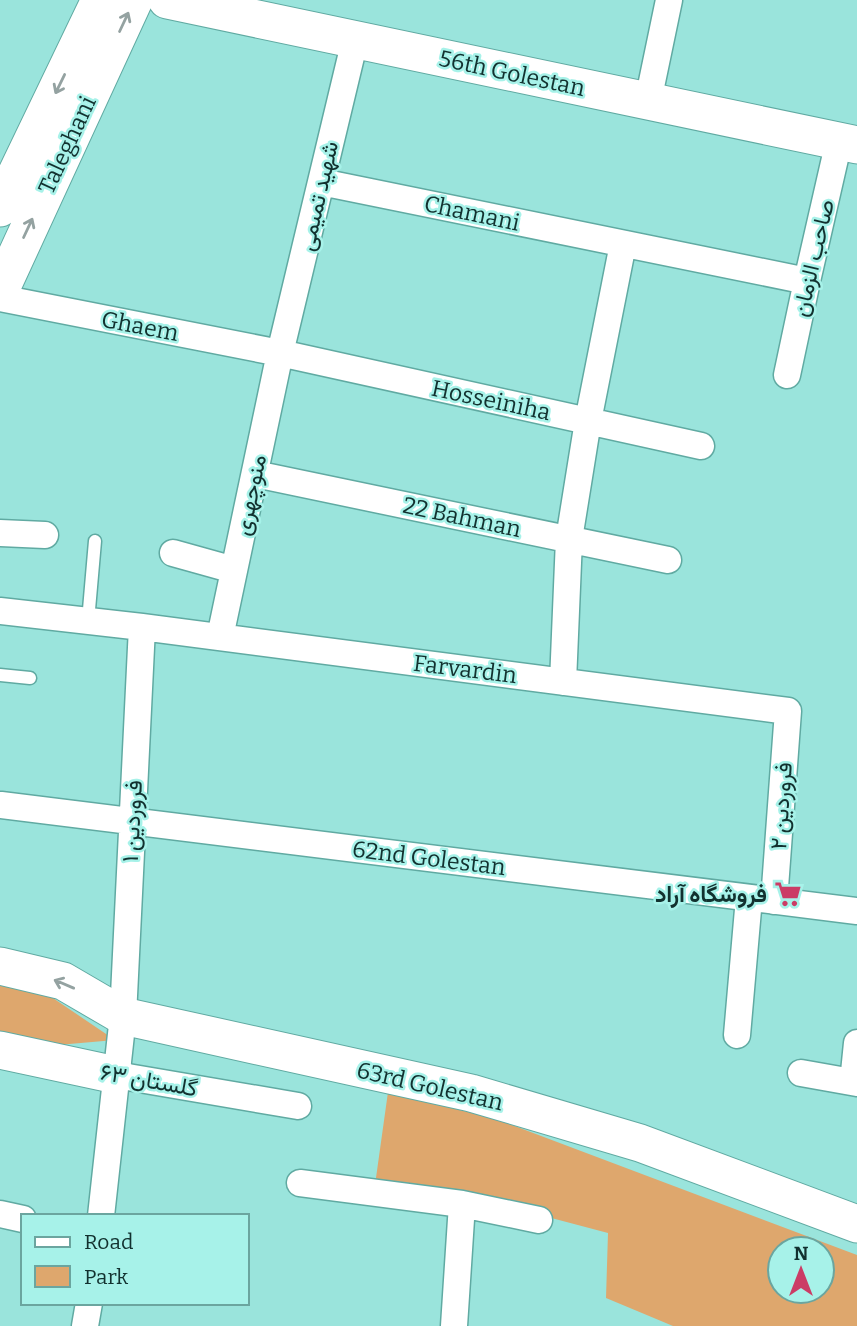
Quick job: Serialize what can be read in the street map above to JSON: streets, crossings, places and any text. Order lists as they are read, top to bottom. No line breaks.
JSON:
{"streets":{"street":["56th Golestan","Taleghani","شهید تمیمی","Chamani","صاحب الزمان","Ghaem","Hosseiniha","منوچهری","22 Bahman","Farvardin","فروردین ۲","فروردین ۱","62nd Golestan","گلستان ۶۳","63rd Golestan"]},"crossings":[["56th Golestan","شهید تمیمی"],["56th Golestan","صاحب الزمان"],["شهید تمیمی","Chamani"],["شهید تمیمی","Ghaem"],["شهید تمیمی","Hosseiniha"],["شهید تمیمی","منوچهری"],["Chamani","صاحب الزمان"],["Ghaem","Hosseiniha"],["Ghaem","منوچهری"],["Hosseiniha","منوچهری"],["منوچهری","22 Bahman"],["منوچهری","Farvardin"],["Farvardin","فروردین ۲"],["Farvardin","فروردین ۱"],["فروردین ۲","62nd Golestan"],["فروردین ۱","62nd Golestan"],["فروردین ۱","گلستان ۶۳"],["فروردین ۱","63rd Golestan"]],"places":{"supermarket":["فروشگاه آراد"]},"legend":["Road","Park"],"north":"top"}
